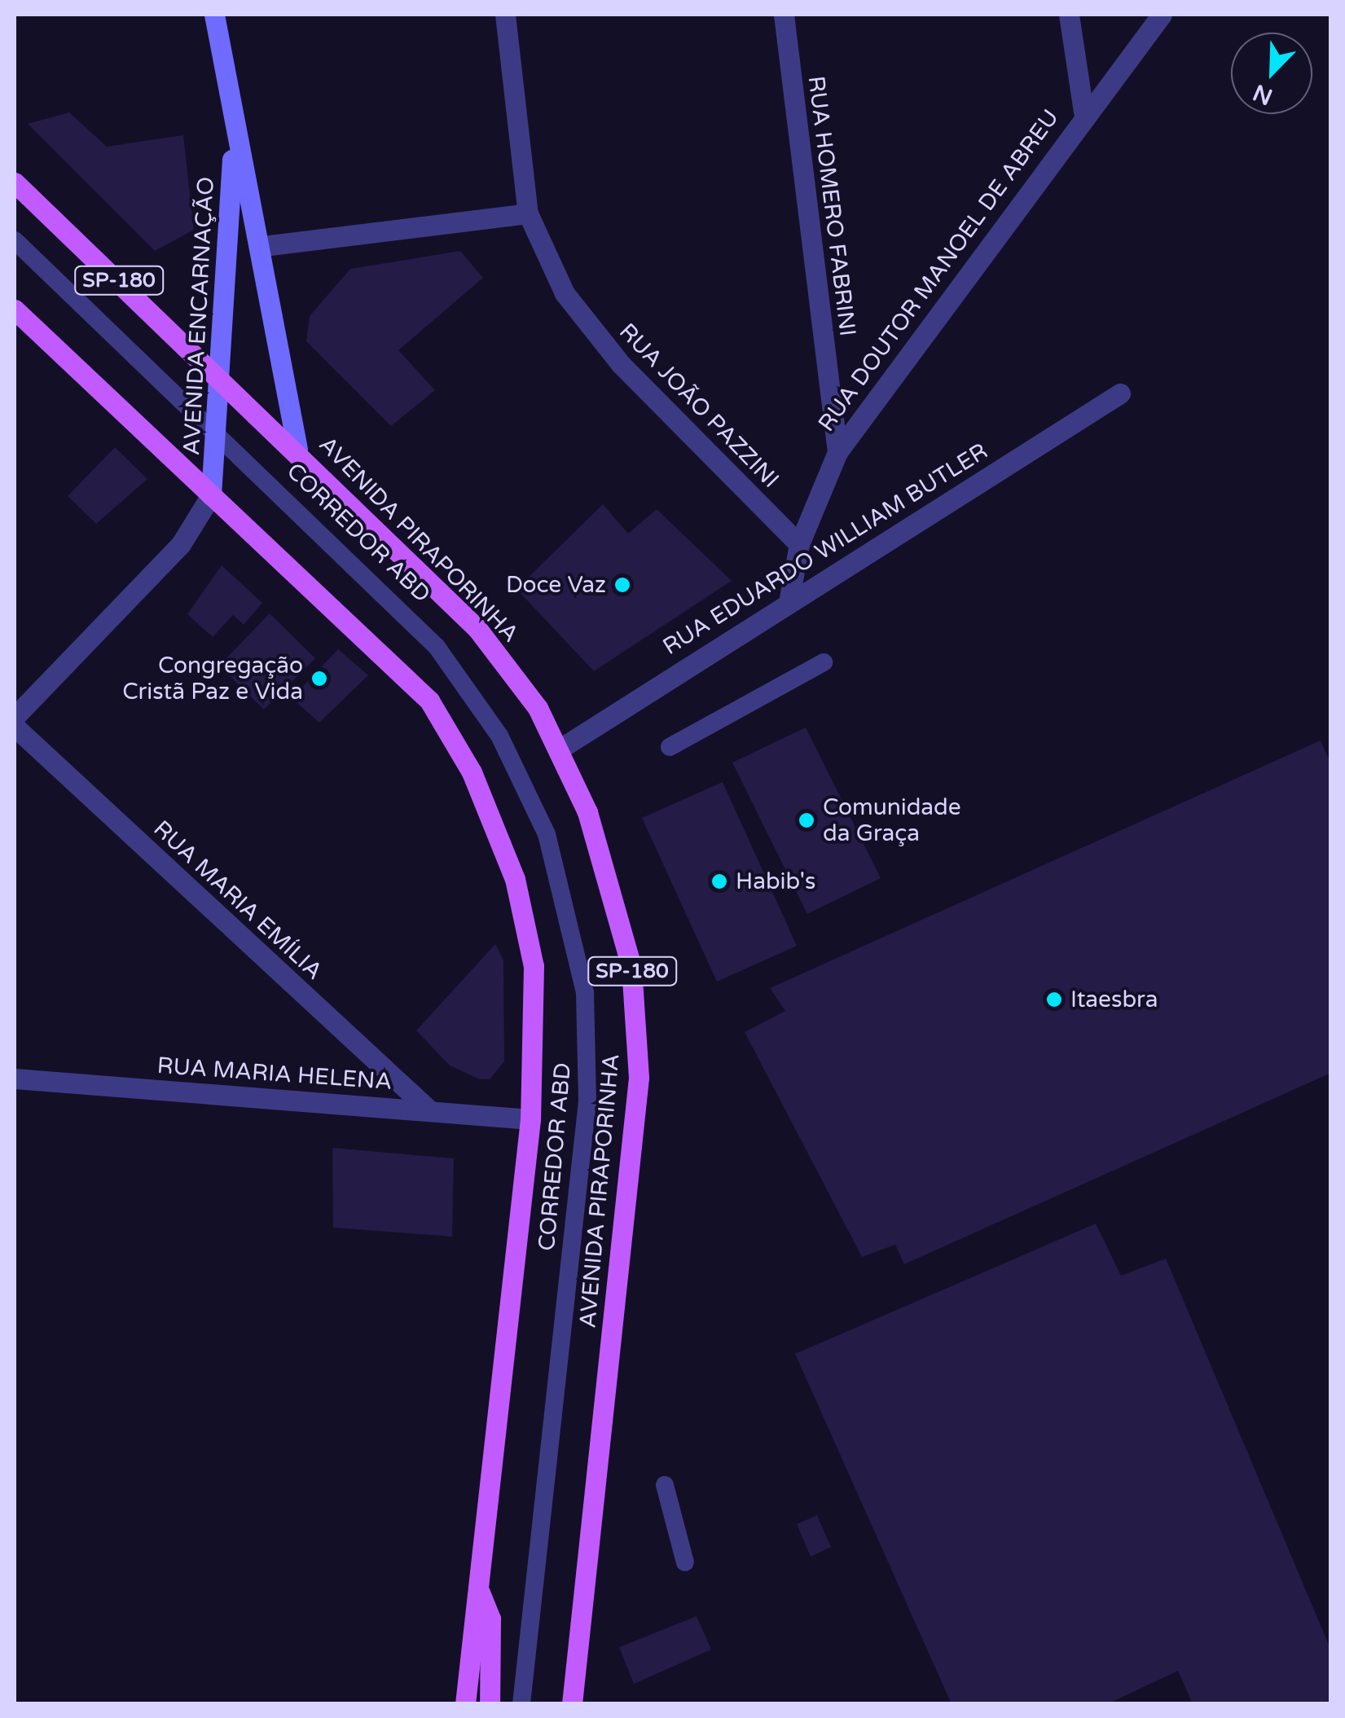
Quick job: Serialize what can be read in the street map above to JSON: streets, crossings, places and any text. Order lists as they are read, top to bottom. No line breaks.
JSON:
{"streets":{"main road":["SP-180","AVENIDA PIRAPORINHA"],"street":["RUA HOMERO FABRINI","RUA DOUTOR MANOEL DE ABREU","AVENIDA ENCARNAÇÃO","RUA JOÃO PAZZINI","RUA EDUARDO WILLIAM BUTLER","RUA MARIA EMÍLIA","RUA MARIA HELENA"],"lane":["CORREDOR ABD"]},"crossings":[["RUA HOMERO FABRINI","RUA DOUTOR MANOEL DE ABREU"],["RUA DOUTOR MANOEL DE ABREU","RUA JOÃO PAZZINI"],["RUA DOUTOR MANOEL DE ABREU","RUA EDUARDO WILLIAM BUTLER"],["AVENIDA ENCARNAÇÃO","CORREDOR ABD"],["AVENIDA ENCARNAÇÃO","AVENIDA PIRAPORINHA"],["AVENIDA PIRAPORINHA","RUA EDUARDO WILLIAM BUTLER"],["RUA MARIA EMÍLIA","RUA MARIA HELENA"]],"places":["Doce Vaz","Congregação Cristã Paz e Vida","Comunidade da Graça","Habib's","Itaesbra"],"north":"bottom left"}
